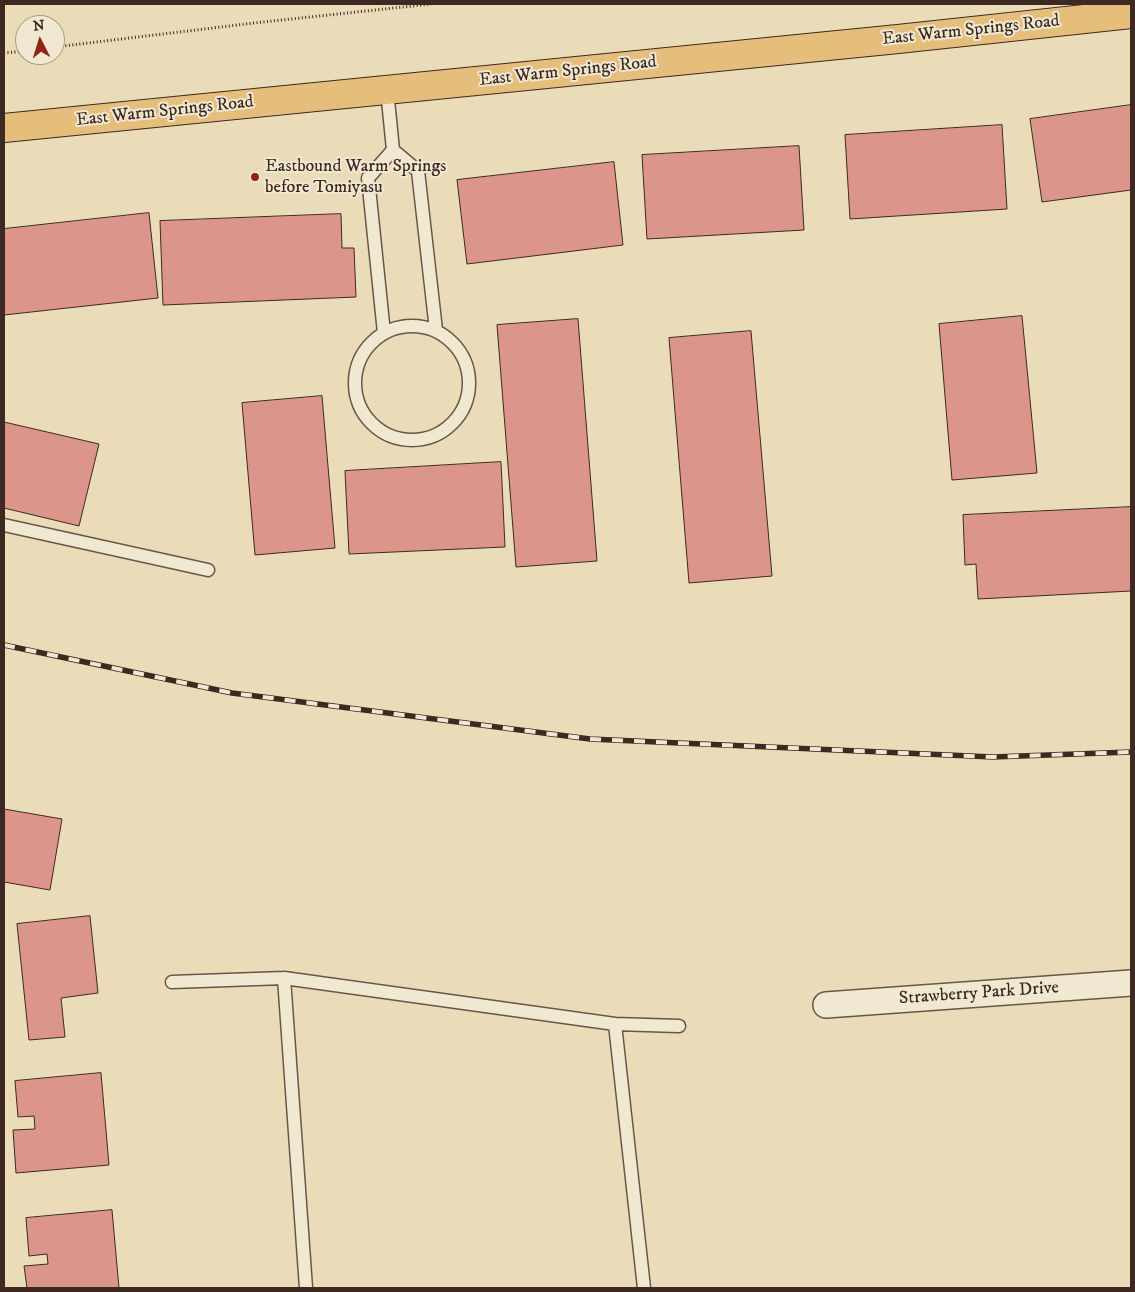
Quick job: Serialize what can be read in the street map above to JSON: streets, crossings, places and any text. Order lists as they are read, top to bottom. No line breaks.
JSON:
{"streets":{"main road":["East Warm Springs Road"],"street":["Strawberry Park Drive"]},"places":["Eastbound Warm Springs before Tomiyasu"],"north":"top"}
